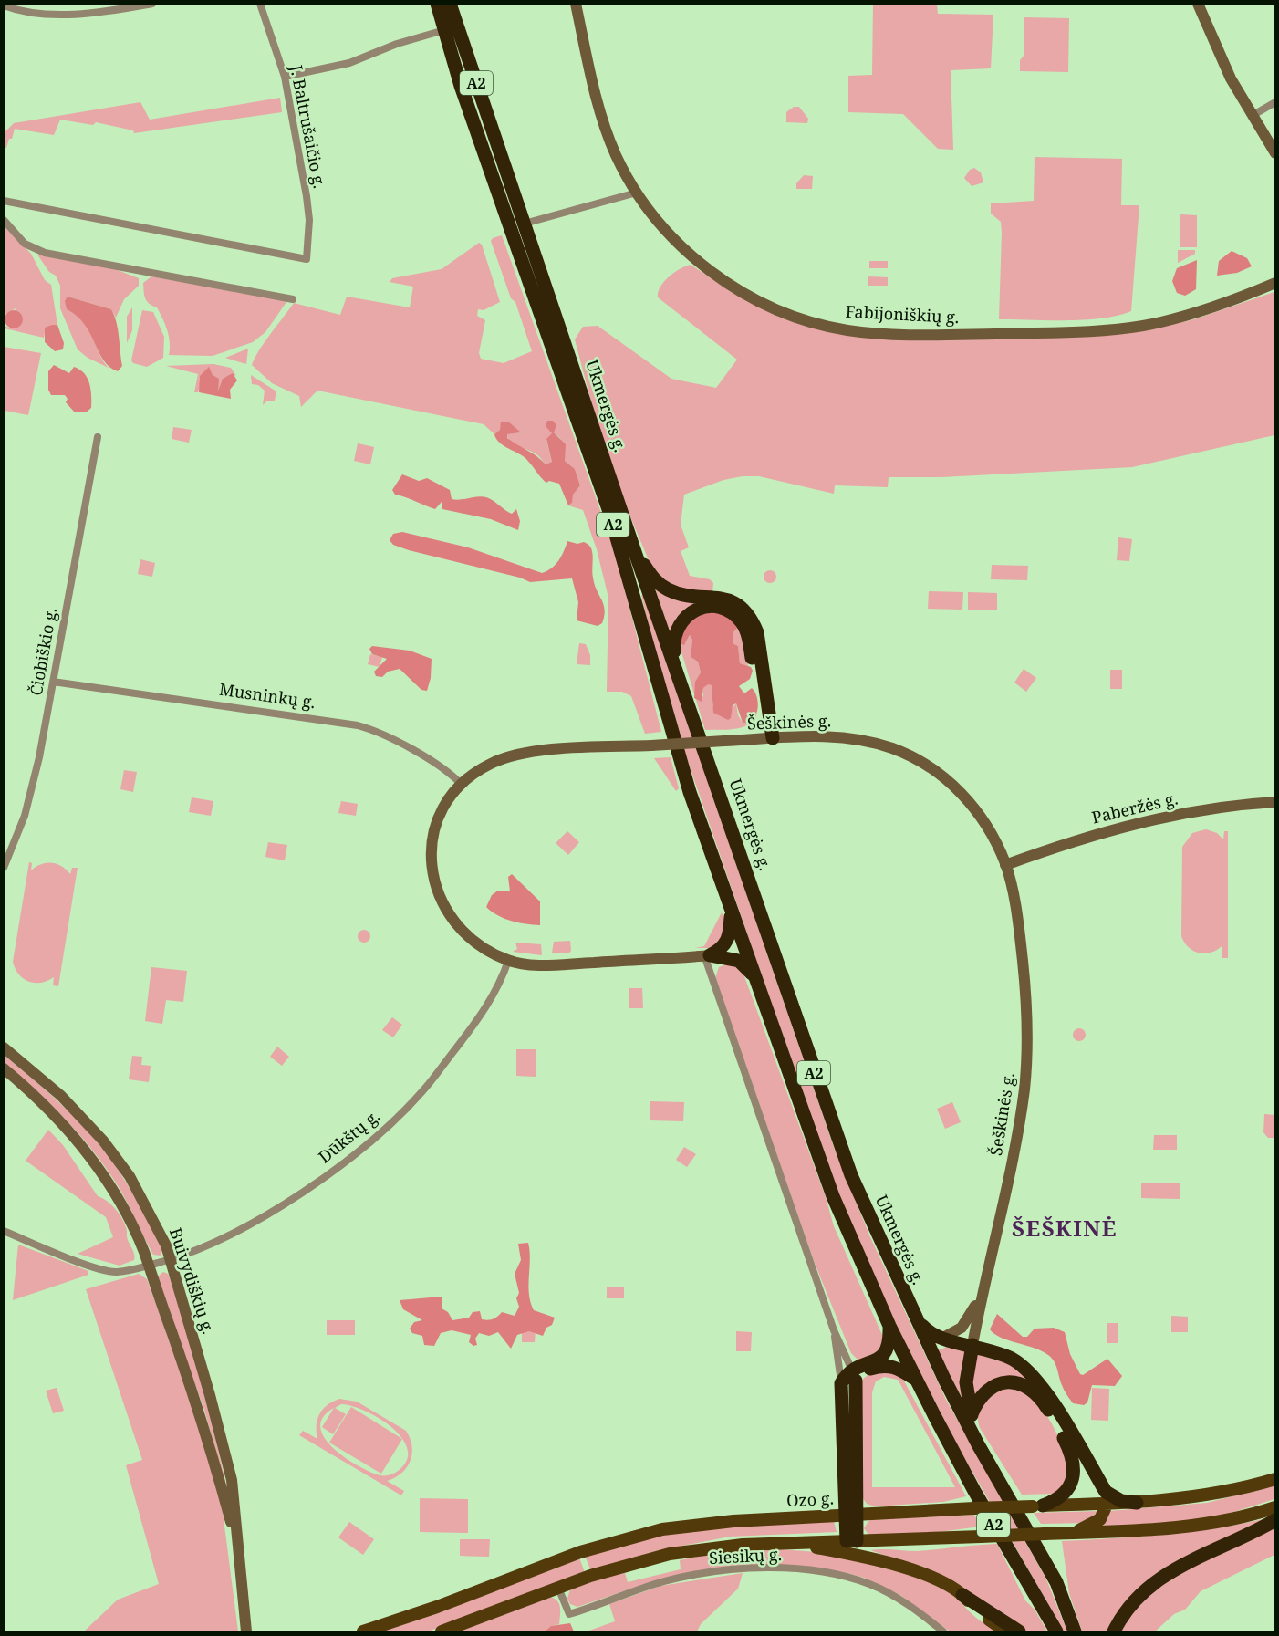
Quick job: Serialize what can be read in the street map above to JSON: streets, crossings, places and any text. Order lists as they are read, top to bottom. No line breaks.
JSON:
{"streets":{"highway":["A2","Ukmergės g."],"main road":["Ozo g."],"street":["J. Baltrušaičio g.","Fabijoniškių g.","Čiobiškio g.","Musninkų g.","Šeškinės g.","Paberžės g.","Dūkštų g.","Buivydiškių g.","Siesikų g."]},"crossings":[["Čiobiškio g.","Musninkų g."],["Musninkų g.","Šeškinės g."],["Šeškinės g.","Paberžės g."],["Šeškinės g.","Dūkštų g."],["Dūkštų g.","Buivydiškių g."]],"districts":["ŠEŠKINĖ"]}
